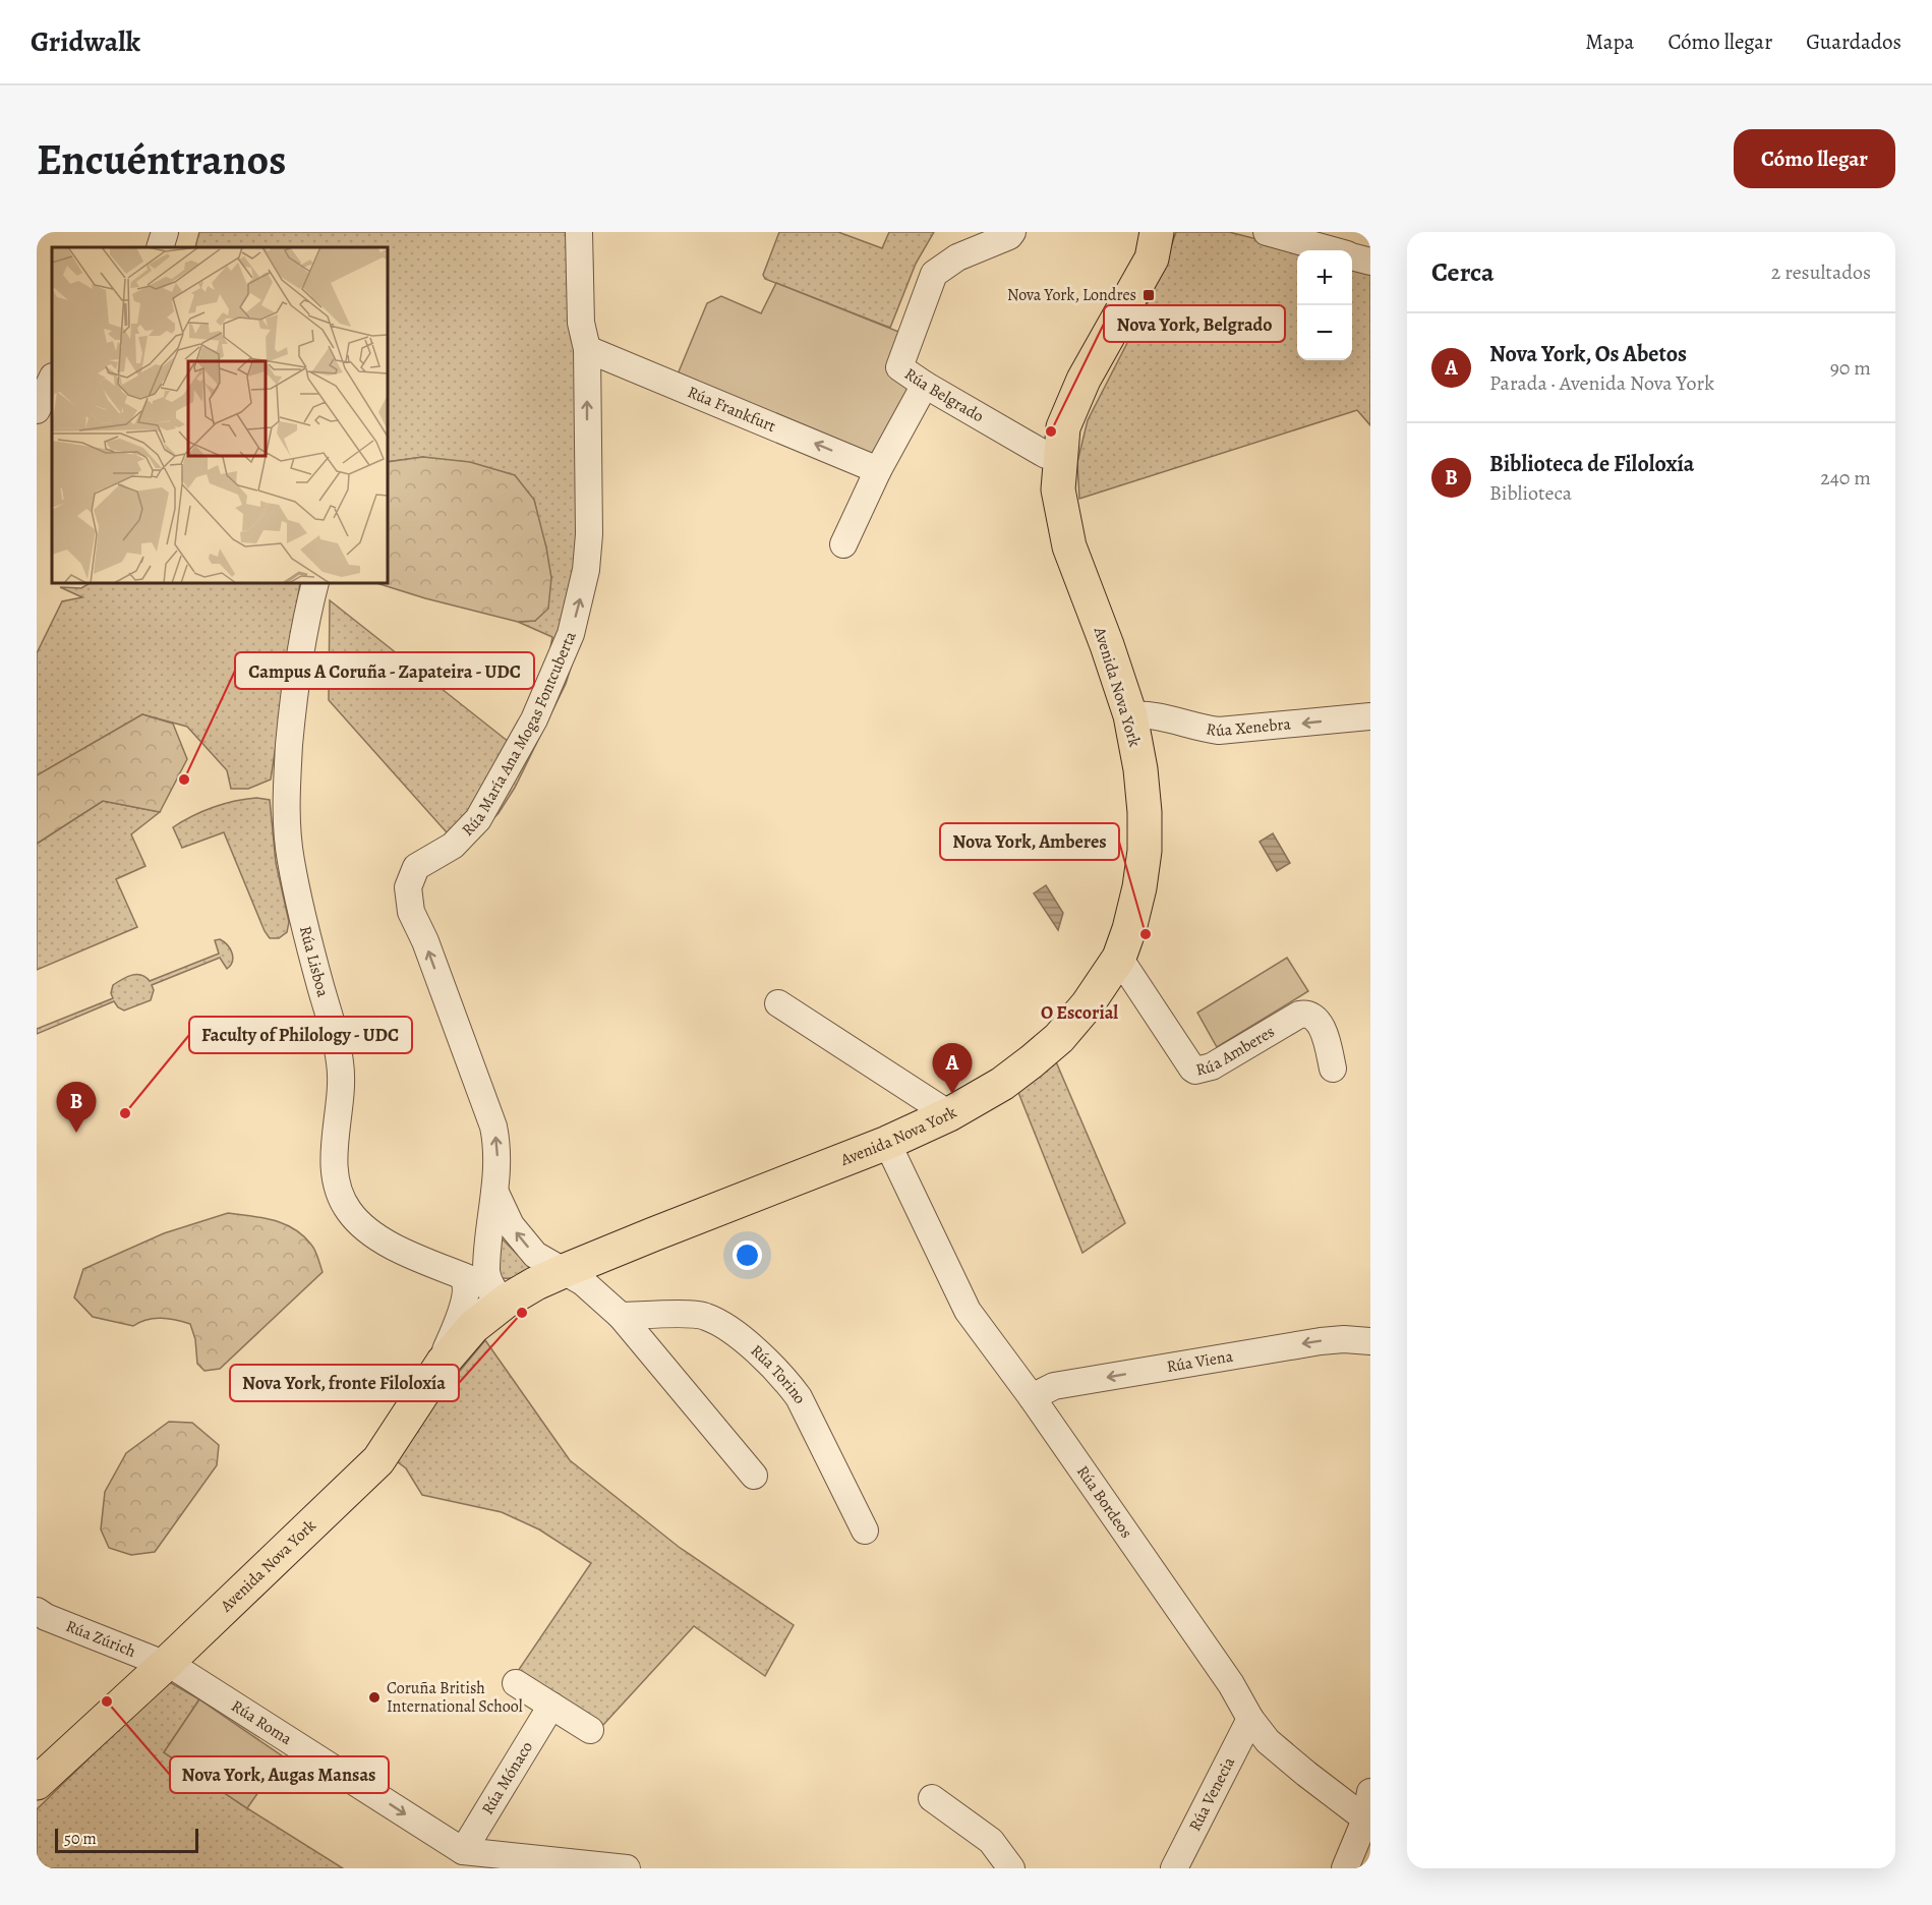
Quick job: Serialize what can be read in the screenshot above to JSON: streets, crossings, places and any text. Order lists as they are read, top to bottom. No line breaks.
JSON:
{"streets":{"main road":["Avenida Nova York"],"street":["Rúa Belgrado","Rúa Frankfurt","Rúa Xenebra","Rúa María Ana Mogas Fontcuberta","Rúa Lisboa","Rúa Amberes","Rúa Viena","Rúa Torino","Rúa Bordeos","Rúa Zúrich","Rúa Roma","Rúa Mónaco","Rúa Venecia"]},"crossings":[["Rúa Belgrado","Avenida Nova York"],["Rúa Frankfurt","Rúa María Ana Mogas Fontcuberta"],["Avenida Nova York","Rúa Xenebra"],["Avenida Nova York","Rúa María Ana Mogas Fontcuberta"],["Avenida Nova York","Rúa Lisboa"],["Avenida Nova York","Rúa Amberes"],["Avenida Nova York","Rúa Bordeos"],["Avenida Nova York","Rúa Zúrich"],["Avenida Nova York","Rúa Roma"],["Rúa María Ana Mogas Fontcuberta","Rúa Lisboa"],["Rúa Viena","Rúa Bordeos"],["Rúa Bordeos","Rúa Venecia"],["Rúa Zúrich","Rúa Roma"],["Rúa Roma","Rúa Mónaco"]],"one_way":["Rúa Frankfurt","Rúa Xenebra","Rúa María Ana Mogas Fontcuberta","Rúa Viena","Rúa Roma"],"districts":["O Escorial"],"places":{"transit":["Nova York, Londres"],"other":["Nova York, Belgrado","Campus A Coruña - Zapateira - UDC","Nova York, Amberes","Faculty of Philology - UDC","Nova York, fronte Filoloxía","Coruña British International School","Nova York, Augas Mansas"]},"scale_bar":"50 m","page":{"header":"Gridwalk","nav":["Mapa","Cómo llegar","Guardados"],"buttons":"Cómo llegar","title":"Encuéntranos","heading":["Cerca","2 resultados"],"map_buttons":["+","−"],"list":[{"mark":"A","name":"Nova York, Os Abetos","note":"Parada · Avenida Nova York","value":"90 m"},{"mark":"B","name":"Biblioteca de Filoloxía","note":"Biblioteca","value":"240 m"}],"pins":["A","B"],"scale":"50 m"}}
